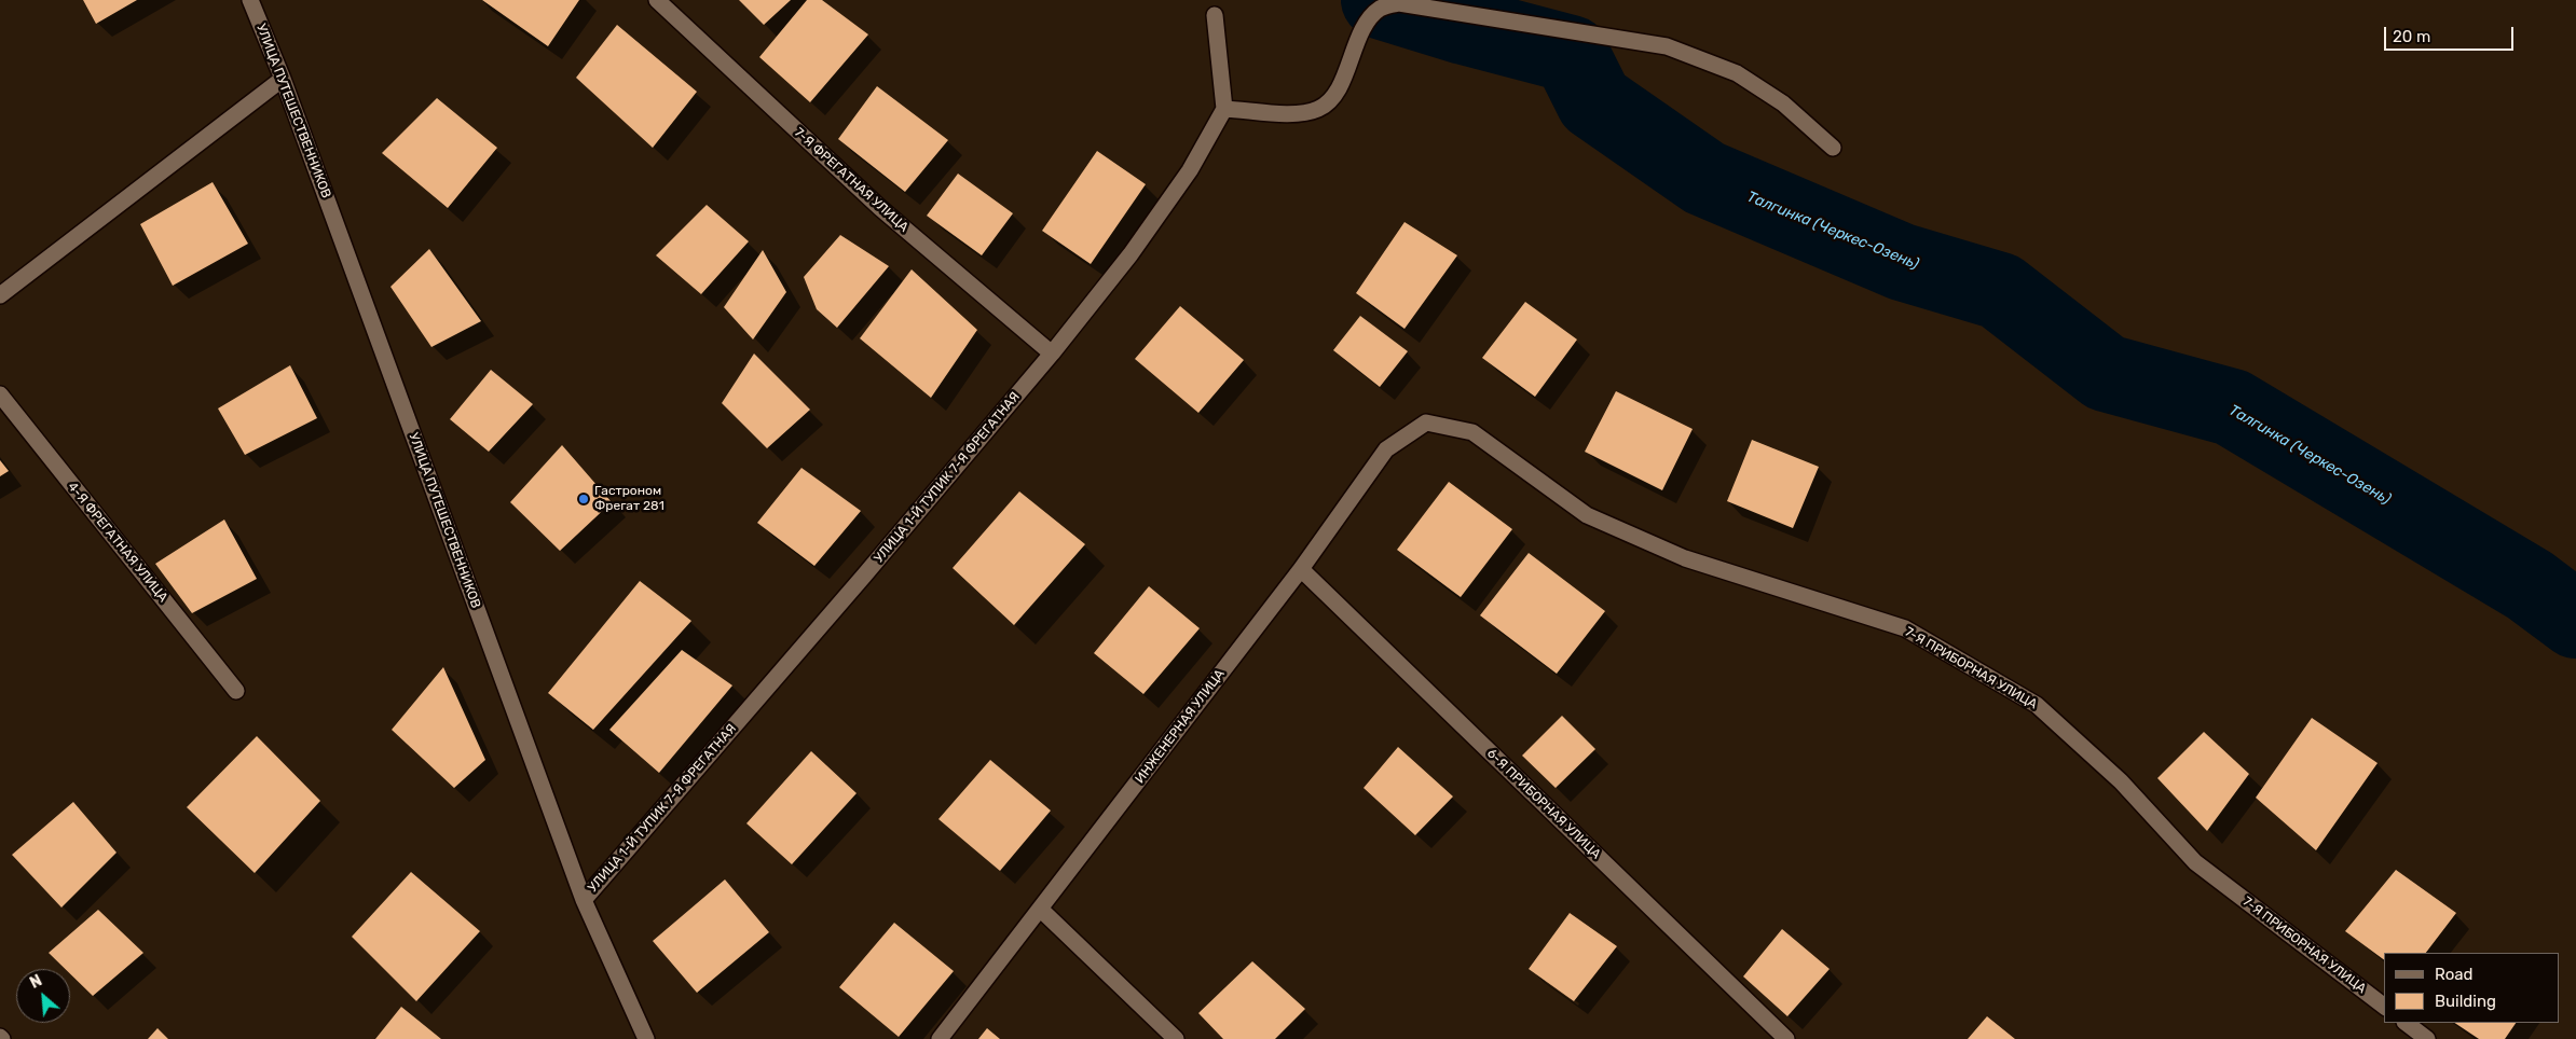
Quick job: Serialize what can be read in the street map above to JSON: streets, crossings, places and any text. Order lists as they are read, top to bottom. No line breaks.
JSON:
{"streets":{"street":["УЛИЦА ПУТЕШЕСТВЕННИКОВ","7-Я ФРЕГАТНАЯ УЛИЦА","УЛИЦА 1-Й ТУПИК 7-Я ФРЕГАТНАЯ","4-Я ФРЕГАТНАЯ УЛИЦА","7-Я ПРИБОРНАЯ УЛИЦА","ИНЖЕНЕРНАЯ УЛИЦА","6-Я ПРИБОРНАЯ УЛИЦА"]},"crossings":[["УЛИЦА ПУТЕШЕСТВЕННИКОВ","УЛИЦА 1-Й ТУПИК 7-Я ФРЕГАТНАЯ"],["7-Я ФРЕГАТНАЯ УЛИЦА","УЛИЦА 1-Й ТУПИК 7-Я ФРЕГАТНАЯ"],["7-Я ПРИБОРНАЯ УЛИЦА","ИНЖЕНЕРНАЯ УЛИЦА"],["ИНЖЕНЕРНАЯ УЛИЦА","6-Я ПРИБОРНАЯ УЛИЦА"]],"water":["Талгинка (Черкес-Озень)"],"places":["Гастроном Фрегат 281"],"legend":["Road","Building"],"scale_bar":"20 m","north":"top left"}
